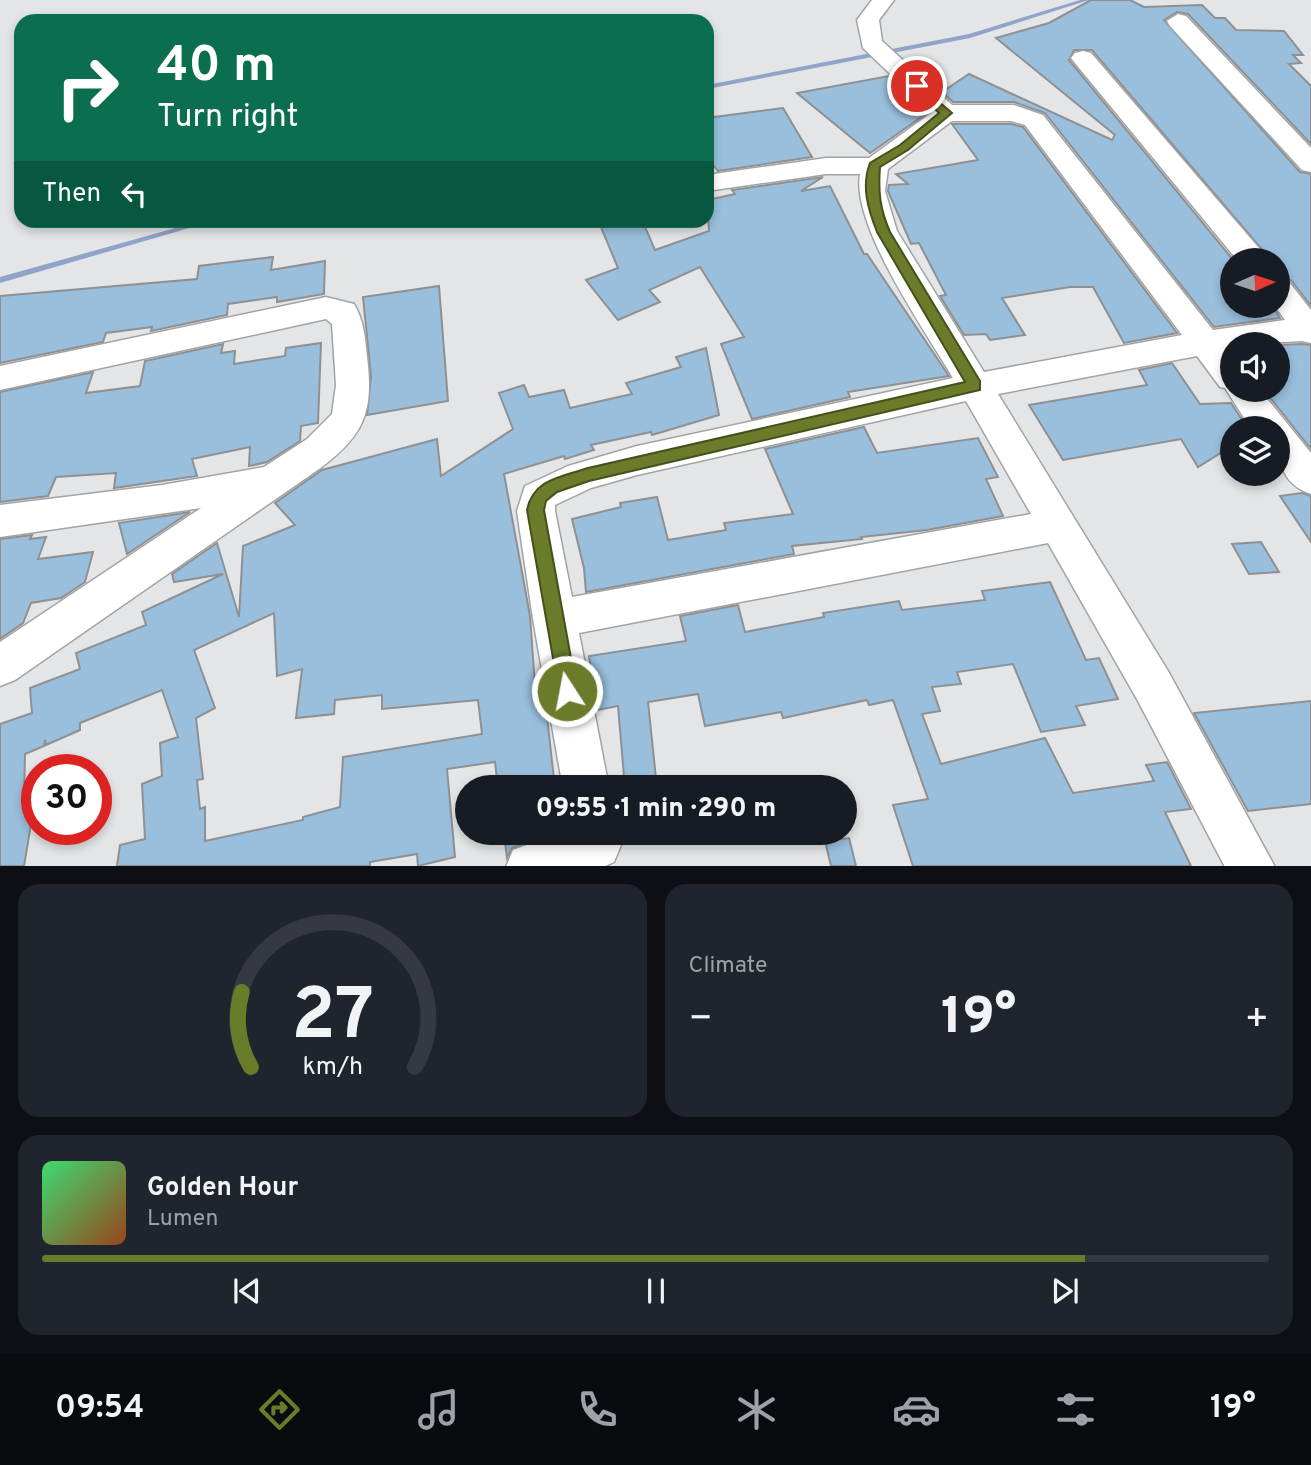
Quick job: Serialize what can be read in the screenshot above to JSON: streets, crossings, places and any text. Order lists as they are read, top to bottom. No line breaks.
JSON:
{"north":"right","page":{"turn":["40 m","Turn right"],"then":"Then","limit":"30","trip":"09:55 · 1 min · 290 m","tile":"Climate","heat":["−","19°","+"],"song":["Golden Hour","Lumen"],"tabs":["09:54","19°"],"gauge":["27","km/h"]}}
